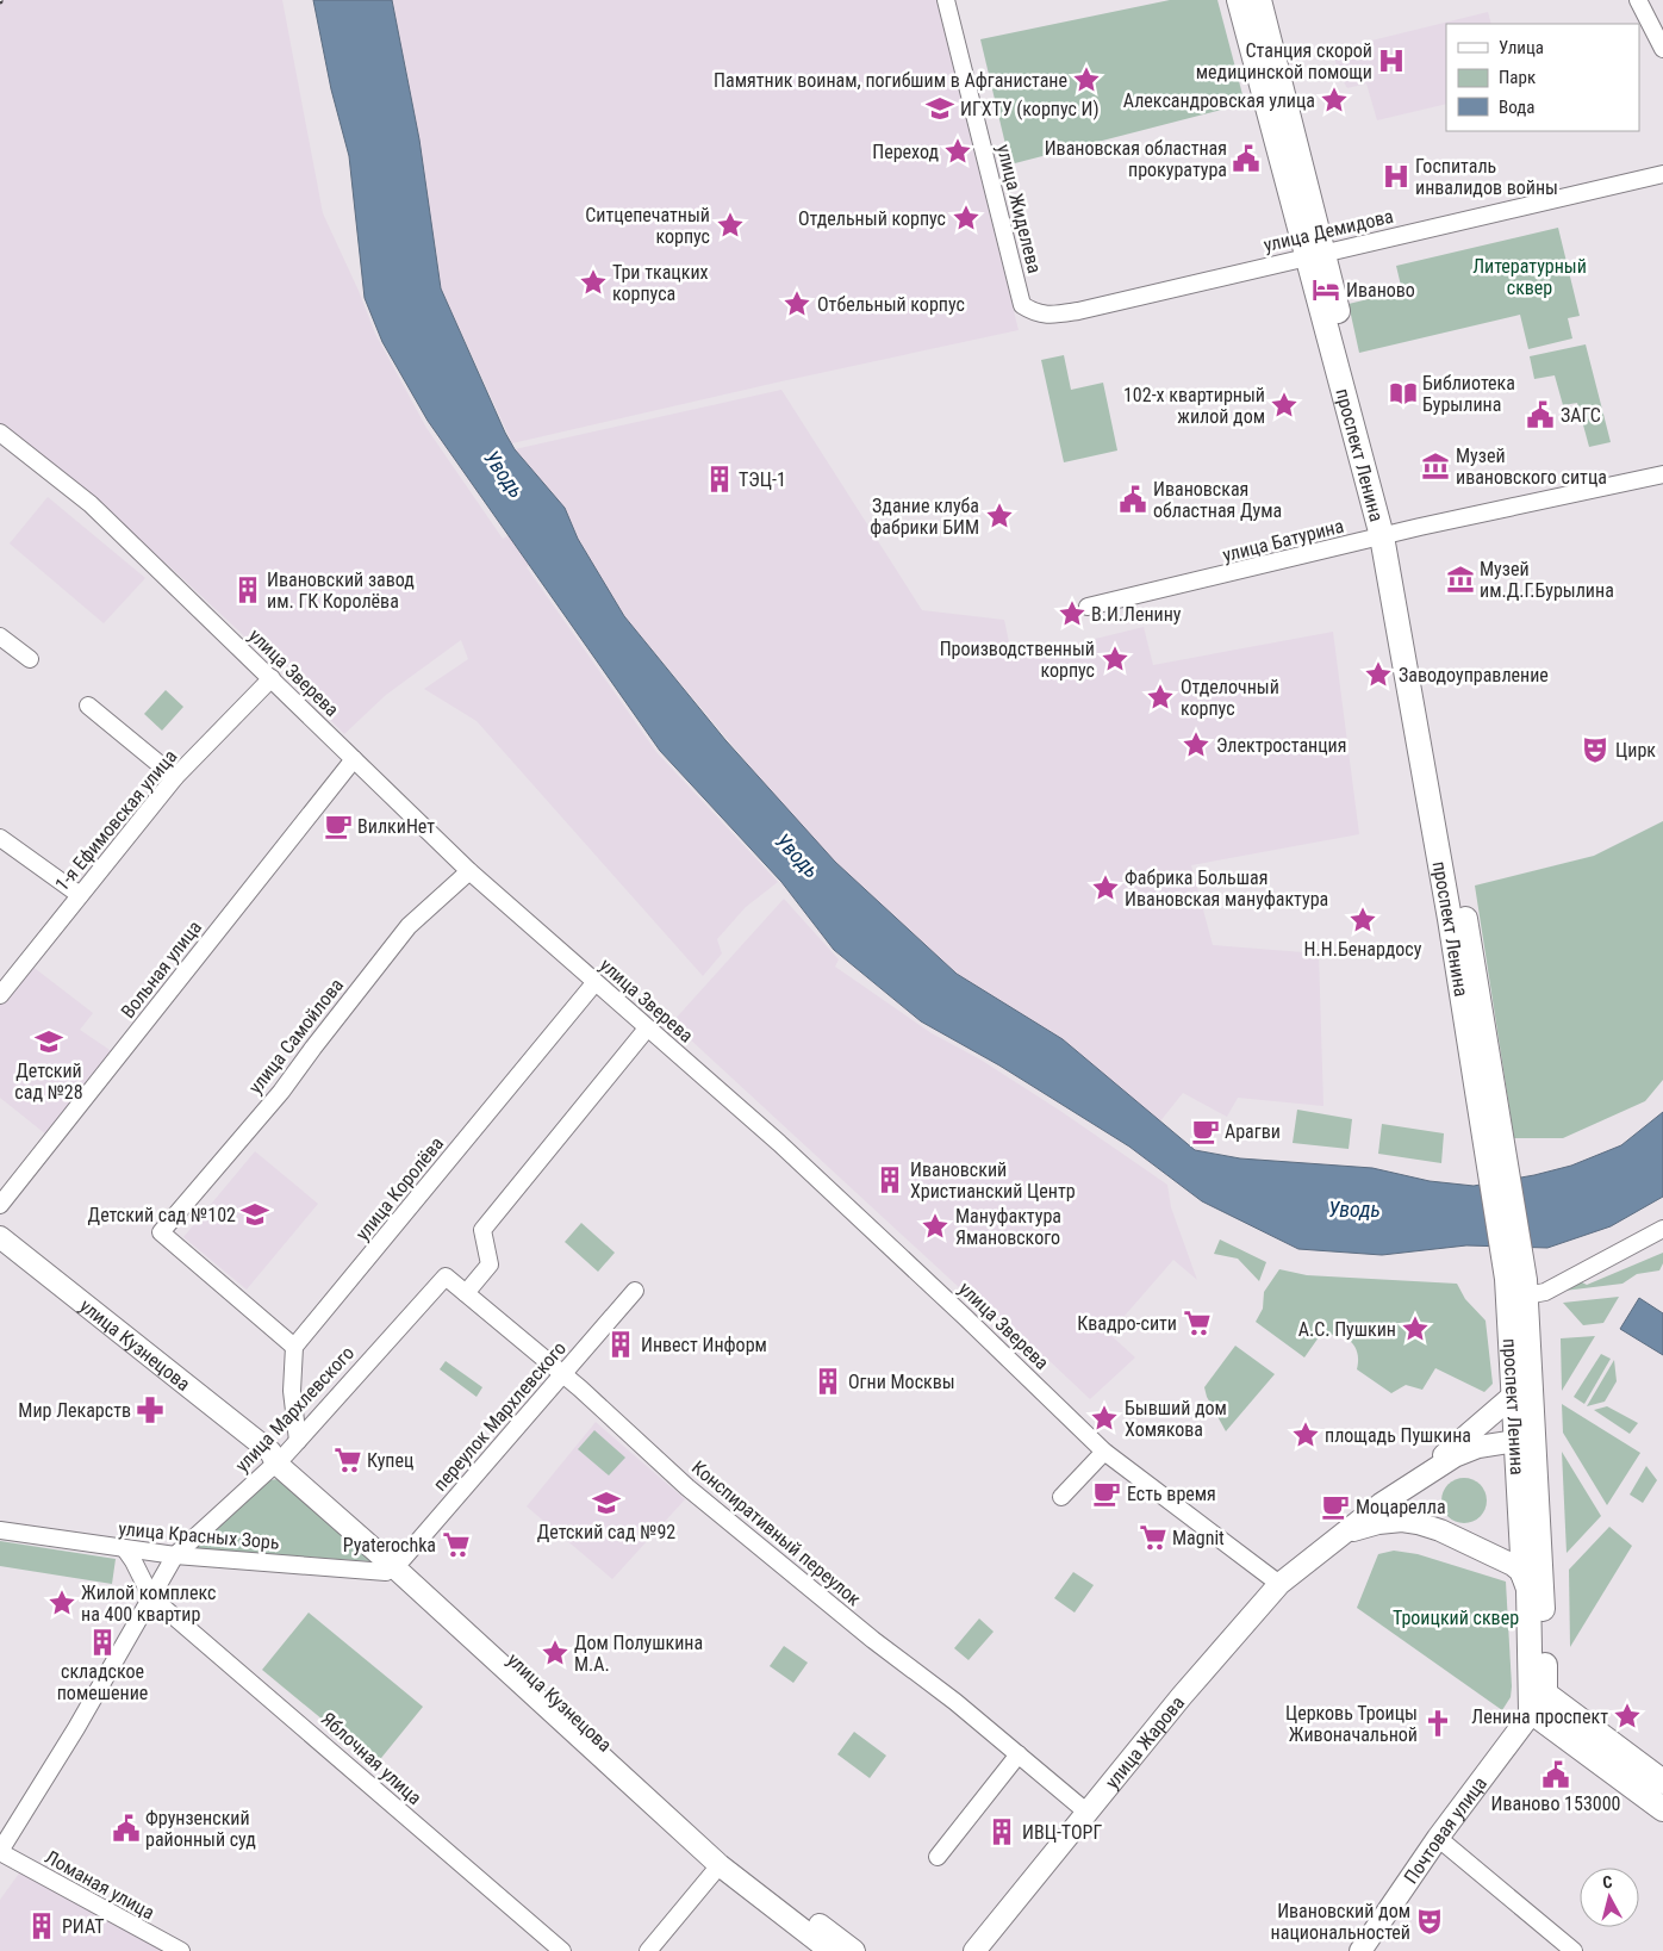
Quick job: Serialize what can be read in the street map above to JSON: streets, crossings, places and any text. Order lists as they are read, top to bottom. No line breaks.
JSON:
{"streets":{"highway":["проспект Ленина"],"main road":["улица Кузнецова","улица Жарова","Почтовая улица"],"street":["улица Жиделева","улица Демидова","улица Батурина","улица Зверева","1-я Ефимовская улица","Вольная улица","улица Самойлова","улица Королёва","улица Мархлевского","переулок Мархлевского","Конспиративный переулок","улица Красных Зорь","Яблочная улица","Ломаная улица"]},"crossings":[["улица Жиделева","улица Демидова"],["улица Демидова","проспект Ленина"],["проспект Ленина","улица Батурина"],["проспект Ленина","Почтовая улица"],["улица Зверева","1-я Ефимовская улица"],["улица Зверева","Вольная улица"],["улица Зверева","улица Самойлова"],["улица Зверева","улица Королёва"],["улица Зверева","улица Жарова"],["улица Самойлова","улица Королёва"],["улица Кузнецова","улица Мархлевского"],["улица Кузнецова","переулок Мархлевского"],["улица Кузнецова","улица Красных Зорь"],["улица Мархлевского","Конспиративный переулок"],["улица Мархлевского","улица Красных Зорь"],["улица Мархлевского","Яблочная улица"],["улица Мархлевского","Ломаная улица"],["переулок Мархлевского","Конспиративный переулок"],["переулок Мархлевского","улица Красных Зорь"],["Конспиративный переулок","улица Жарова"]],"water":["Уводь"],"parks":["Литературный сквер","Троицкий сквер"],"places":{"hospital":["Станция скорой медицинской помощи","Госпиталь инвалидов войны"],"place":["Памятник воинам, погибшим в Афганистане","Александровская улица","Переход","Отдельный корпус","Ситцепечатный корпус","Три ткацких корпуса","Отбельный корпус","102-х квартирный жилой дом","Здание клуба фабрики БИМ","В.И.Ленину","Производственный корпус","Заводоуправление","Отделочный корпус","Электростанция","Фабрика Большая Ивановская мануфактура","Н.Н.Бенардосу","Мануфактура Ямановского","А.C. Пушкин","Бывший дом Хомякова","площадь Пушкина","Жилой комплекс на 400 квартир","Дом Полушкина М.А.","Ленина проспект"],"school or university":["ИГХТУ (корпус И)","Детский сад №28","Детский сад №102","Детский сад №92"],"public building":["Ивановская областная прокуратура","ЗАГС","Ивановская областная Дума","Иваново 153000","Фрунзенский районный суд"],"hotel":["Иваново"],"library":["Библиотека Бурылина"],"museum":["Музей ивановского ситца","Музей им.Д.Г.Бурылина"],"building":["ТЭЦ-1","Ивановский завод им. ГК Королёва","Ивановский Христианский Центр","Инвест Информ","Огни Москвы","складское помешение","ИВЦ-ТОРГ","РИАТ"],"theatre":["Цирк","Ивановский дом национальностей"],"cafe":["ВилкиНет","Арагви","Есть время","Моцарелла"],"supermarket":["Квадро-сити","Купец","Magnit","Pyaterochka"],"pharmacy":["Мир Лекарств"],"church":["Церковь Троицы Живоначальной"]},"legend":["Улица","Парк","Вода"],"north":"top"}
